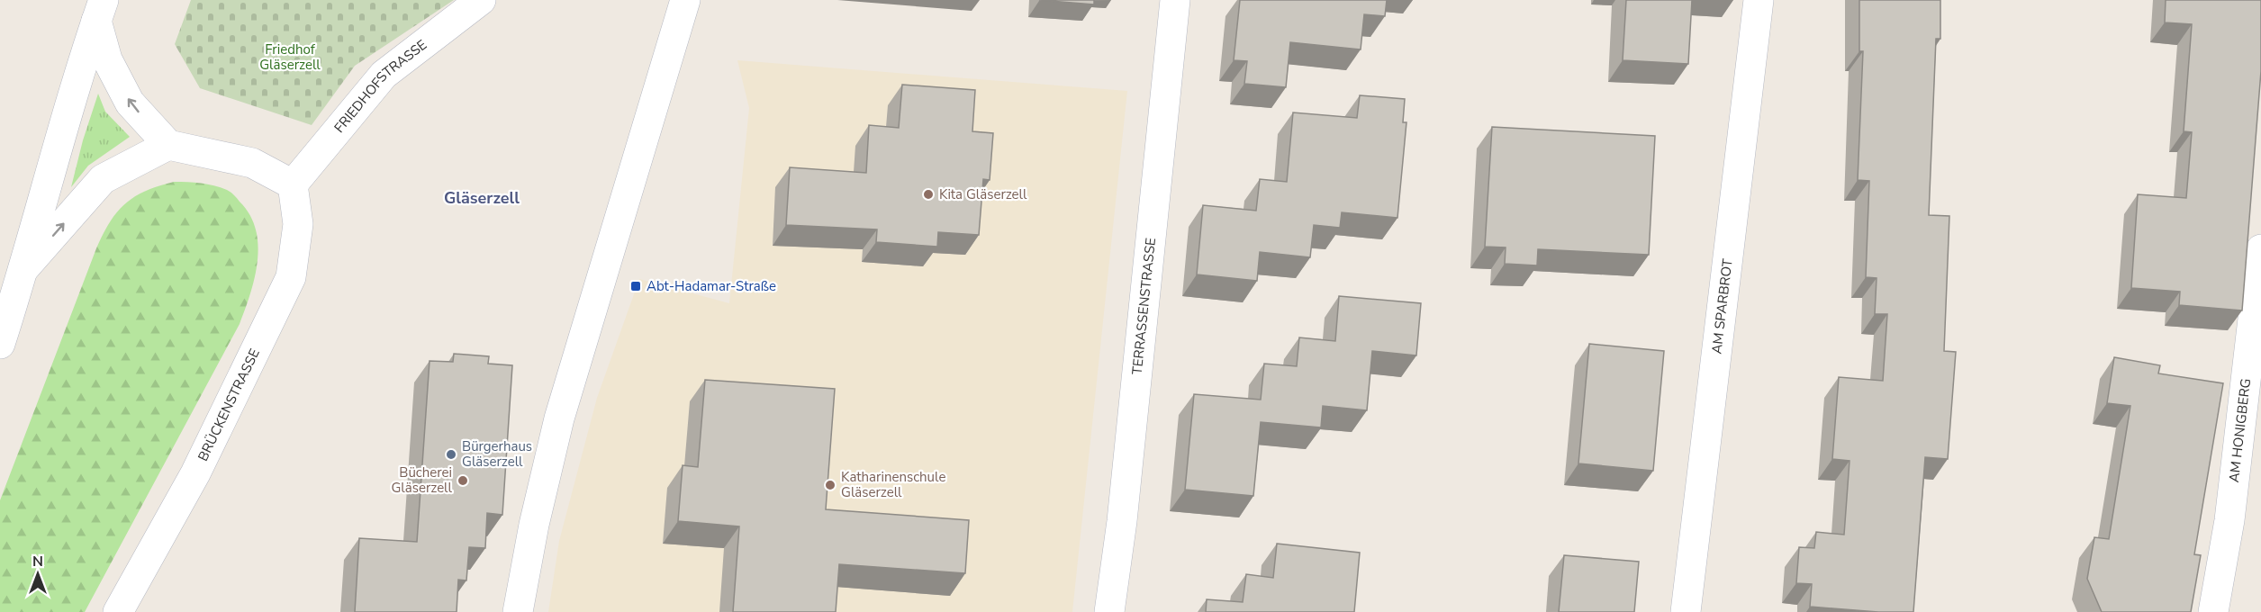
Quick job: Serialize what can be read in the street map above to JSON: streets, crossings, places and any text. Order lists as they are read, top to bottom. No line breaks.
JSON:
{"streets":{"street":["FRIEDHOFSTRASSE","TERRASSENSTRASSE","AM SPARBROT","BRÜCKENSTRASSE","AM HONIGBERG"]},"crossings":[["FRIEDHOFSTRASSE","BRÜCKENSTRASSE"]],"districts":["Gläserzell"],"parks":["Friedhof Gläserzell"],"places":{"other":["Kita Gläserzell","Bürgerhaus Gläserzell","Bücherei Gläserzell","Katharinenschule Gläserzell"],"transit":["Abt-Hadamar-Straße"]},"north":"top"}
